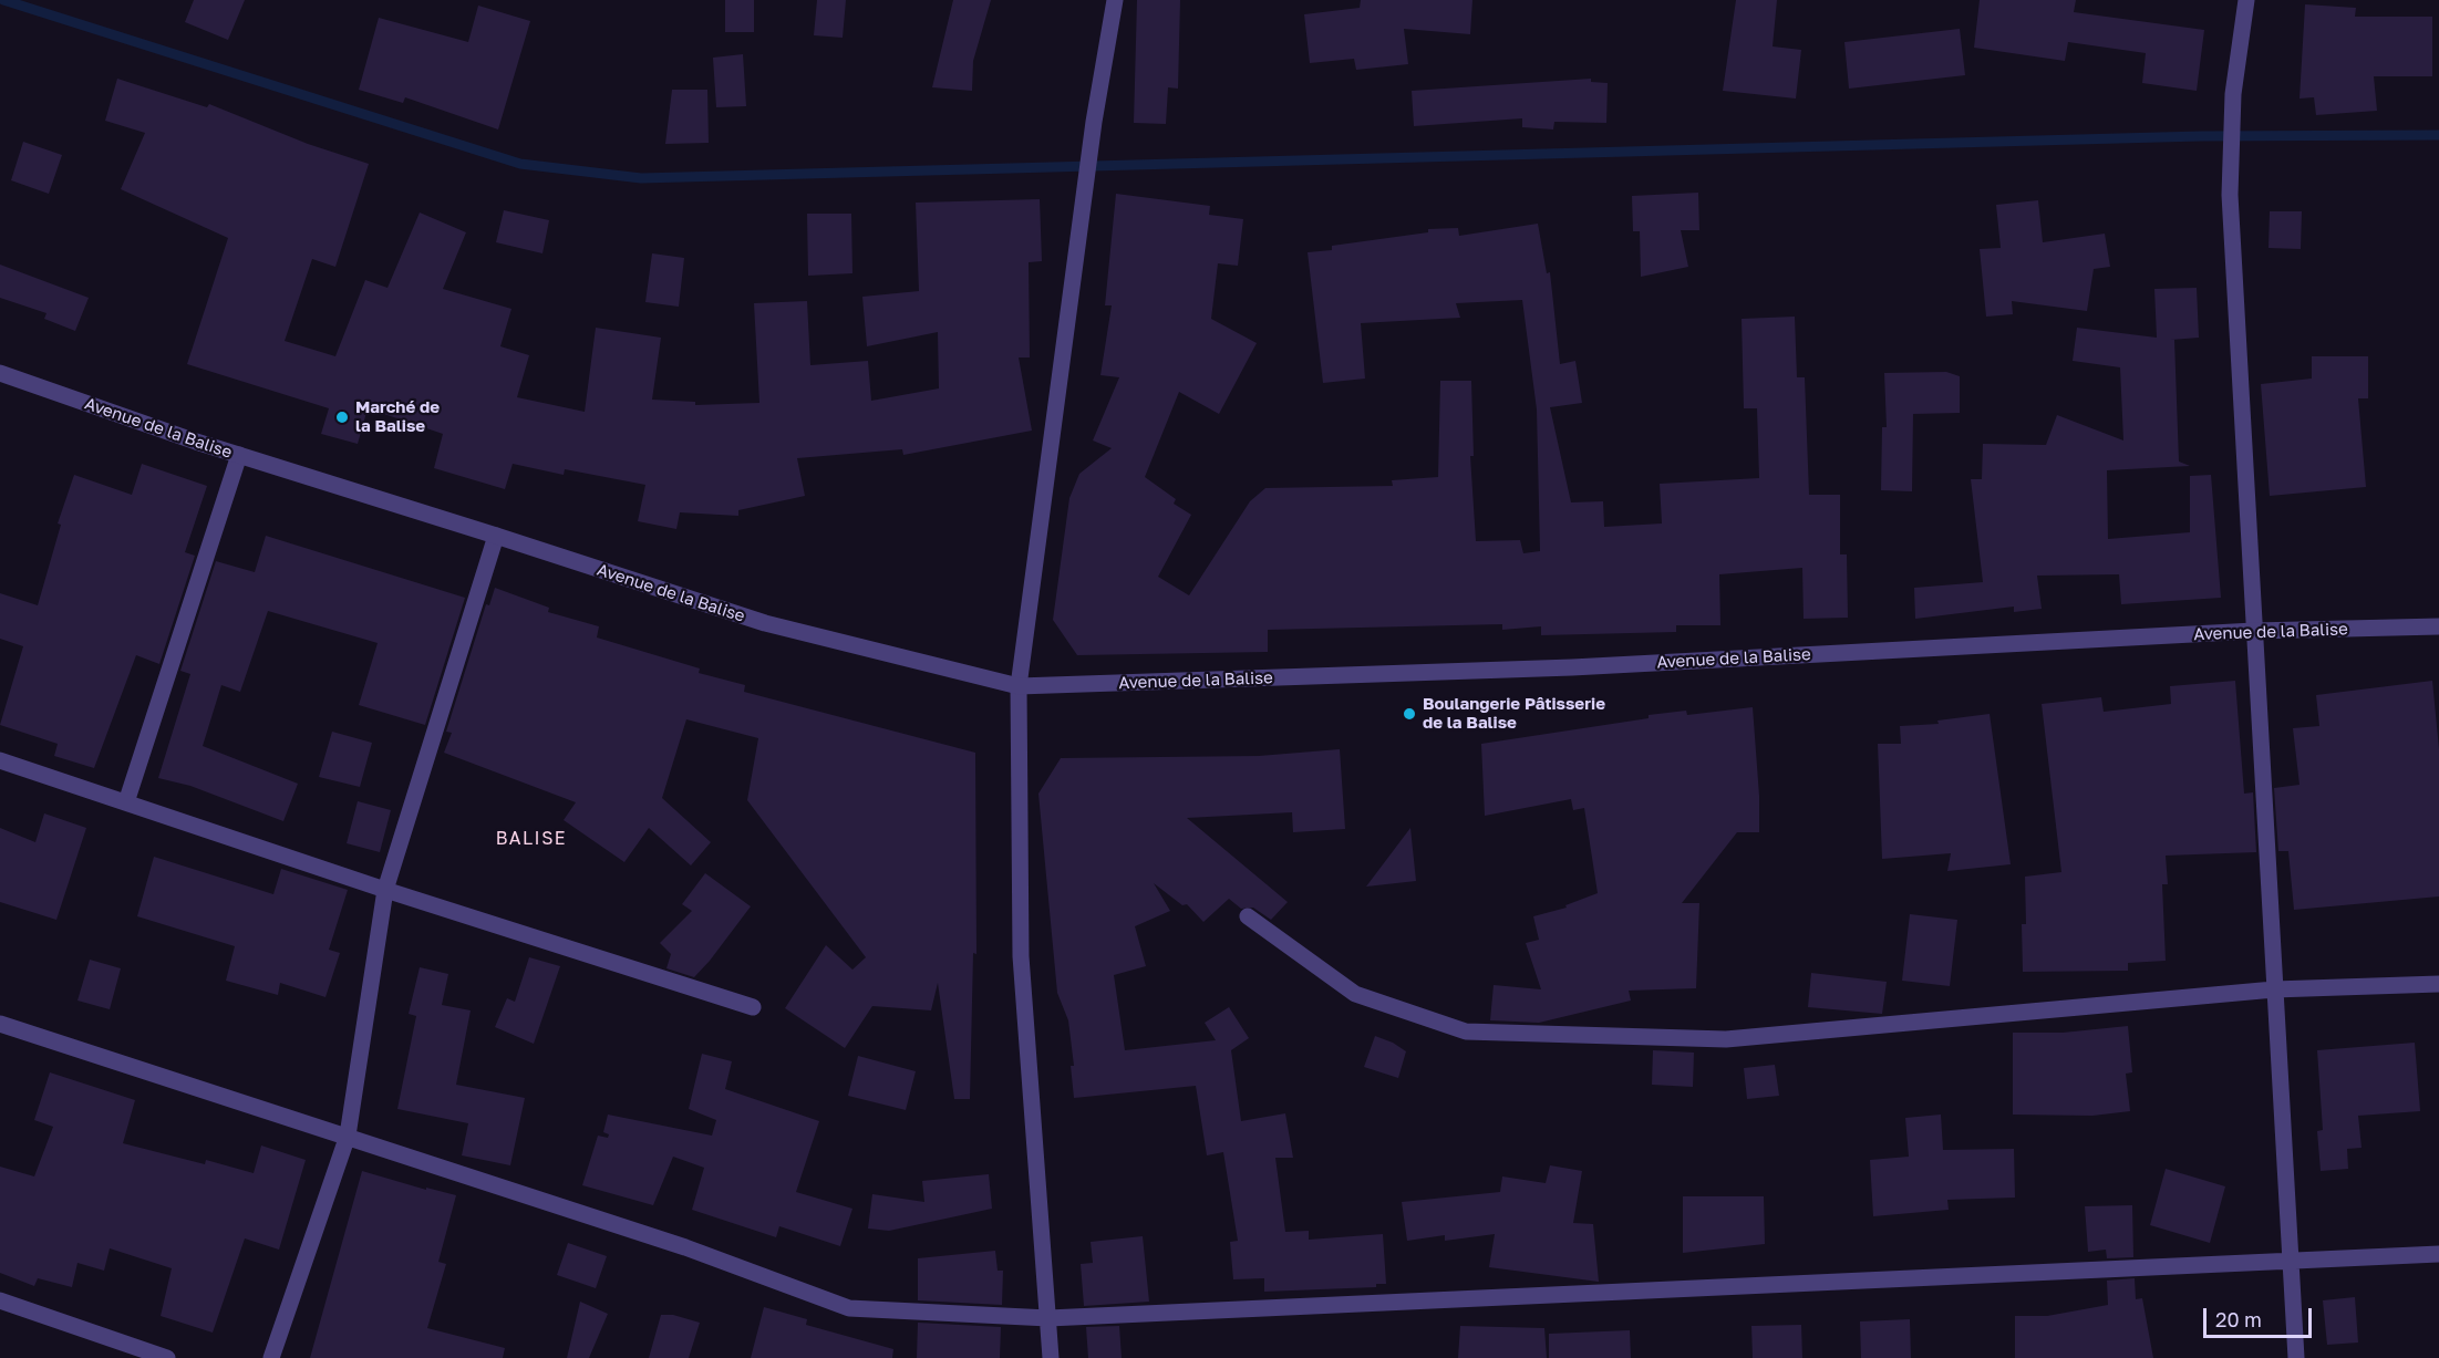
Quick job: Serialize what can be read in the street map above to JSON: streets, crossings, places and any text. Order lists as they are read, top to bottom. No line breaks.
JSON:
{"streets":{"street":["Avenue de la Balise"]},"districts":["BALISE"],"places":["Marché de la Balise","Boulangerie Pâtisserie de la Balise"],"scale_bar":"20 m"}
